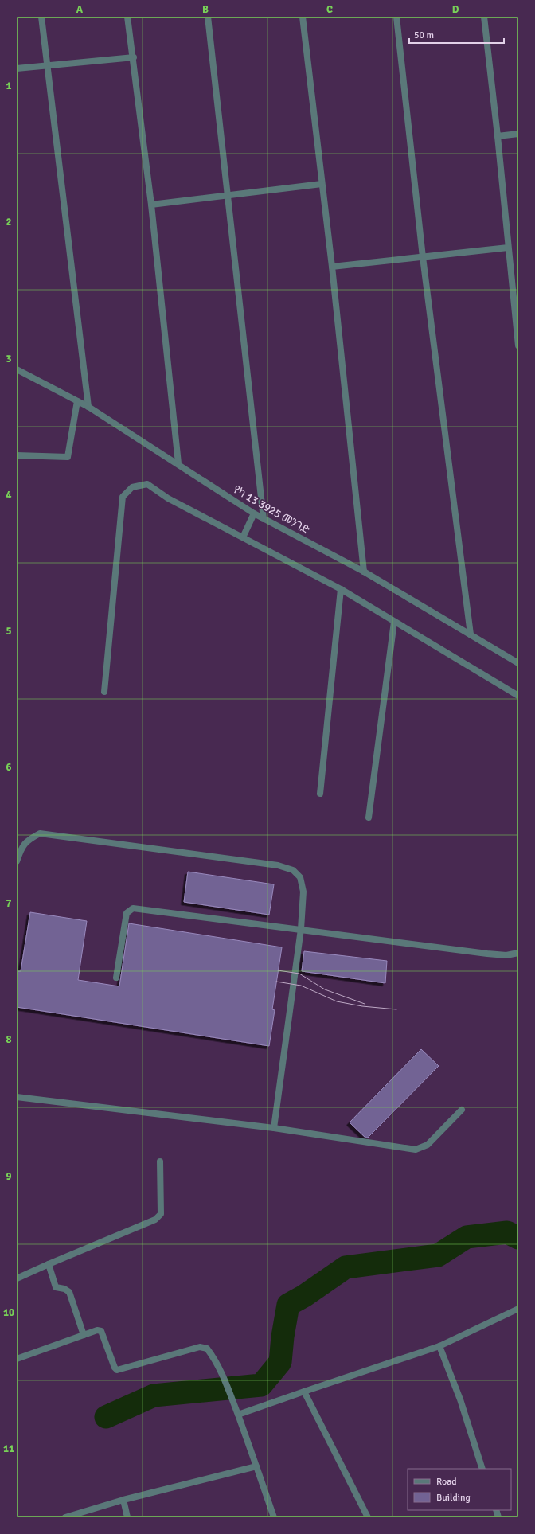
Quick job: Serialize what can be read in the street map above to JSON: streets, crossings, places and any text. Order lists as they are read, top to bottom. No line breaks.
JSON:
{"streets":{"street":["የካ 13 3925 መንገድ"]},"legend":["Road","Building"],"scale_bar":"50 m","grid":{"columns":["A","B","C","D"],"rows":["1","2","3","4","5","6","7","8","9","10","11"]}}
